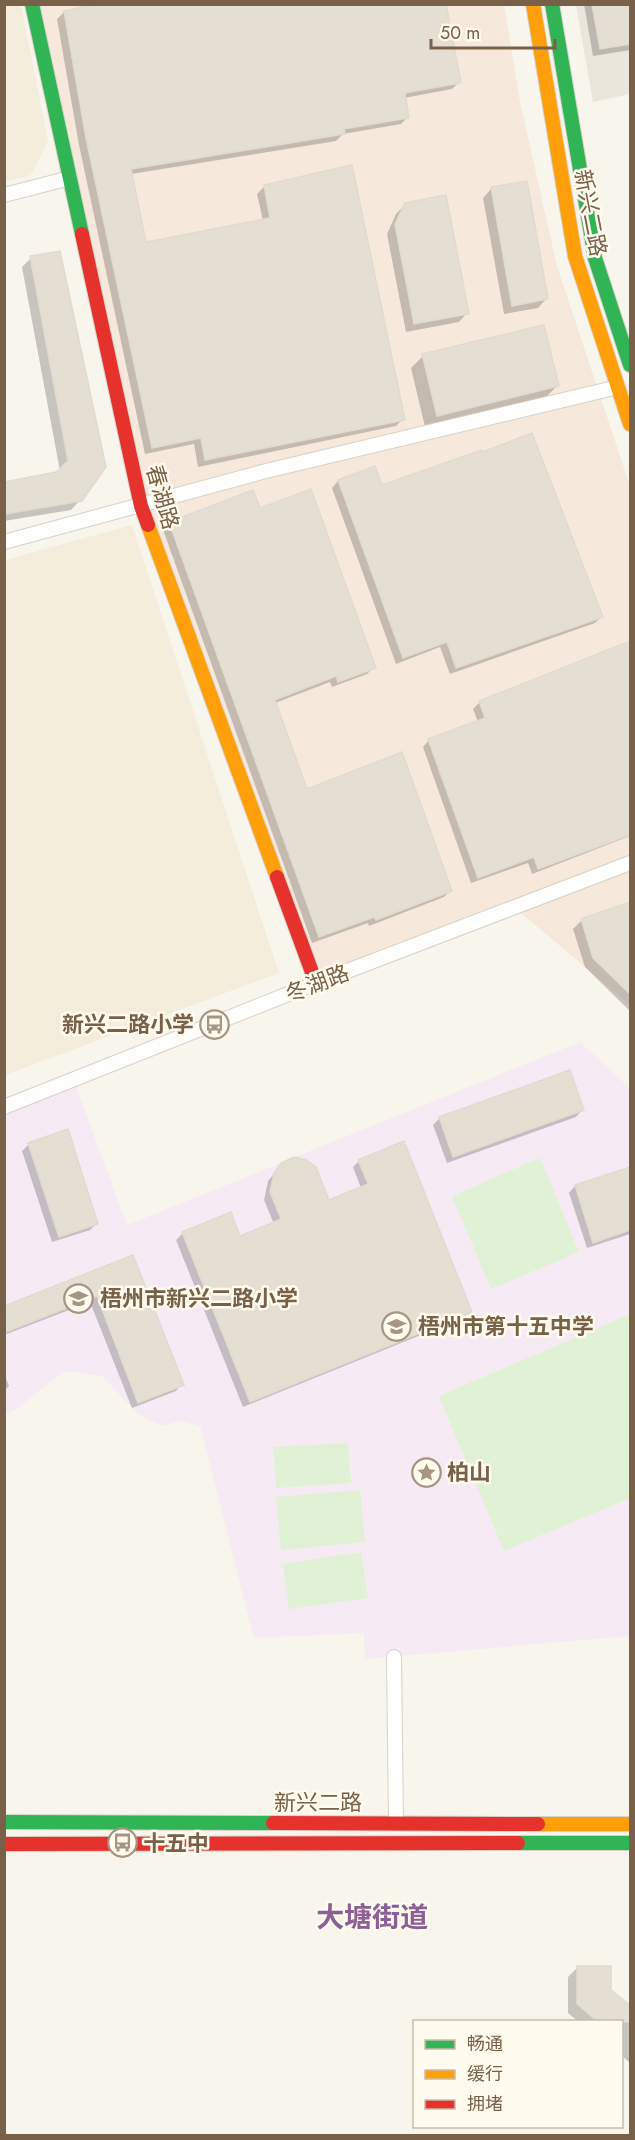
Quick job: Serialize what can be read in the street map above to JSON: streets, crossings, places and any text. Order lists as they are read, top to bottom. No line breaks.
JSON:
{"streets":{"main road":["新兴二路","春湖路"],"street":["冬湖路"]},"crossings":[["春湖路","冬湖路"]],"districts":["大塘街道"],"places":{"bus stop":["新兴二路小学","十五中"],"school or university":["梧州市新兴二路小学","梧州市第十五中学"],"place":["柏山"]},"legend":["畅通","缓行","拥堵"],"scale_bar":"50 m"}
